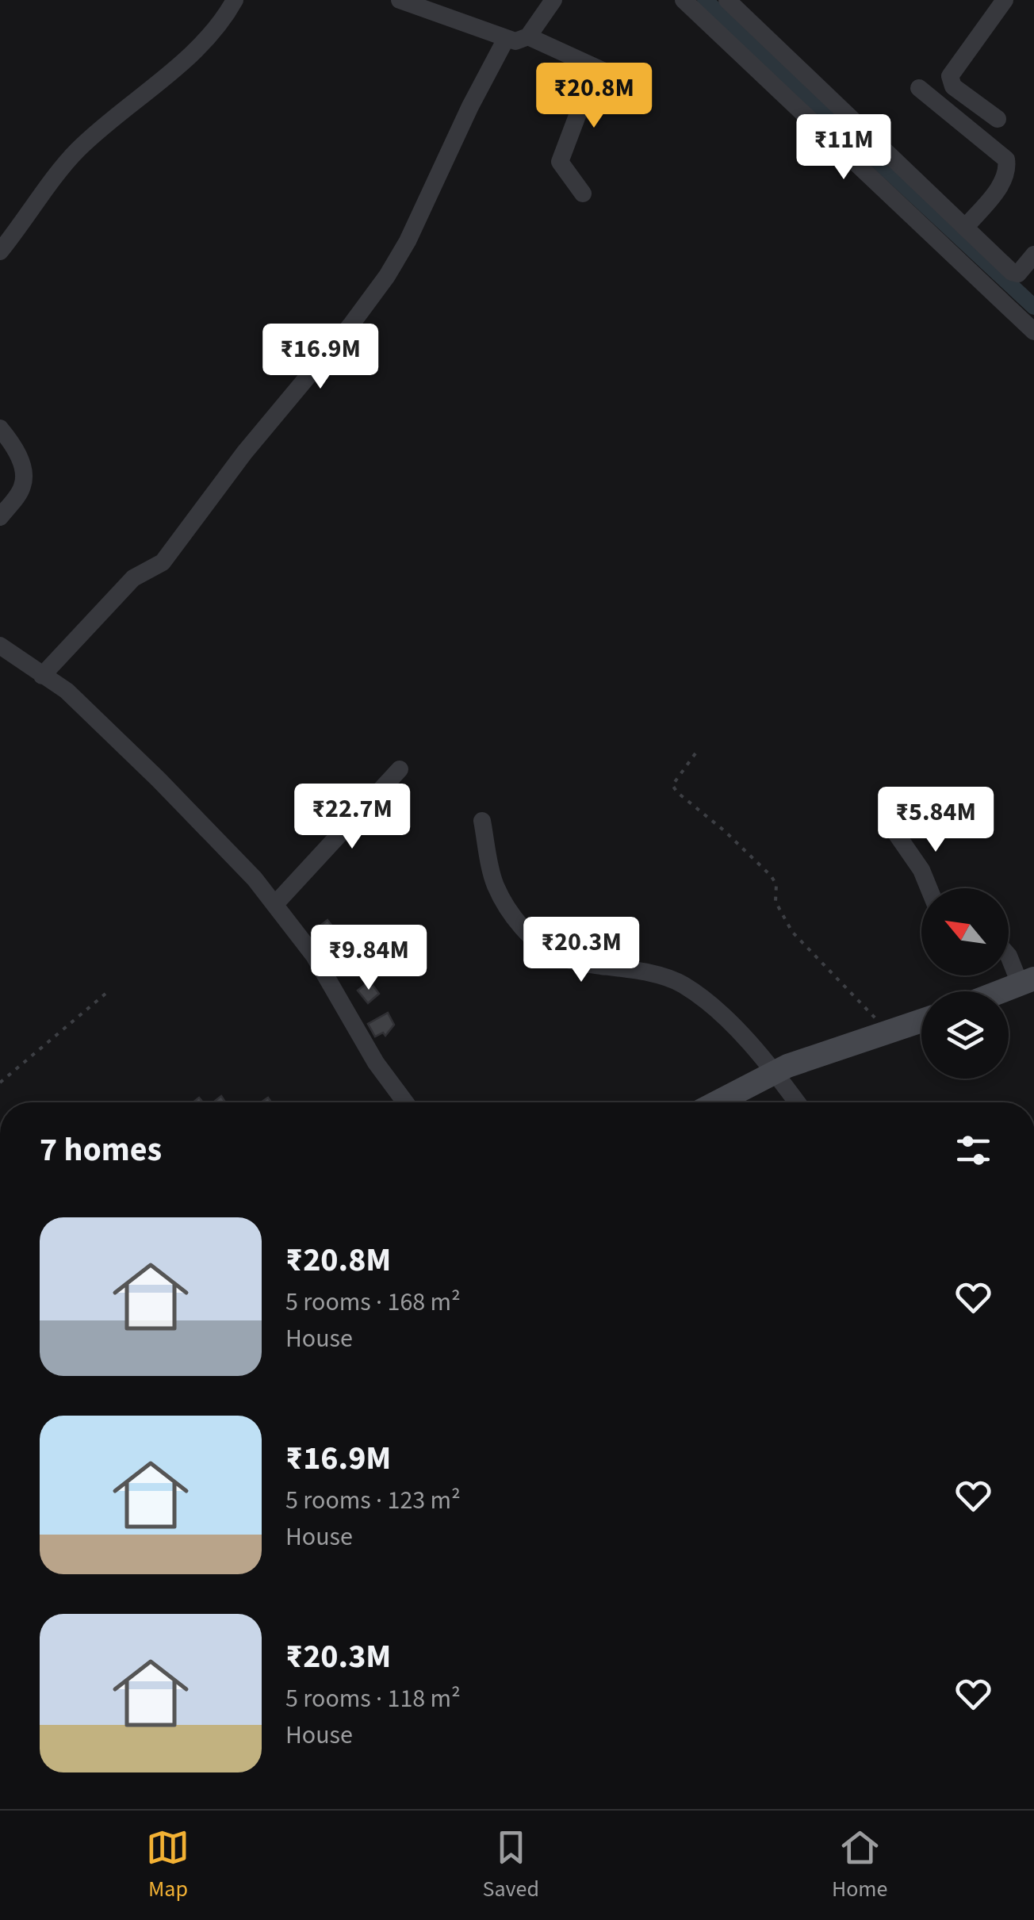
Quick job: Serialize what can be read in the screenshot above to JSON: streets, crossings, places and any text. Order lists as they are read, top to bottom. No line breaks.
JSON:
{"north":"top left","page":{"price":["₹20.8M","₹11M","₹16.9M","₹22.7M","₹5.84M","₹20.3M","₹9.84M"],"heading":"7 homes","list":[{"name":"₹20.8M","note":"5 rooms · 168 m² · House"},{"name":"₹16.9M","note":"5 rooms · 123 m² · House"},{"name":"₹20.3M","note":"5 rooms · 118 m² · House"}],"tabs":["Map","Saved","Home"]}}
